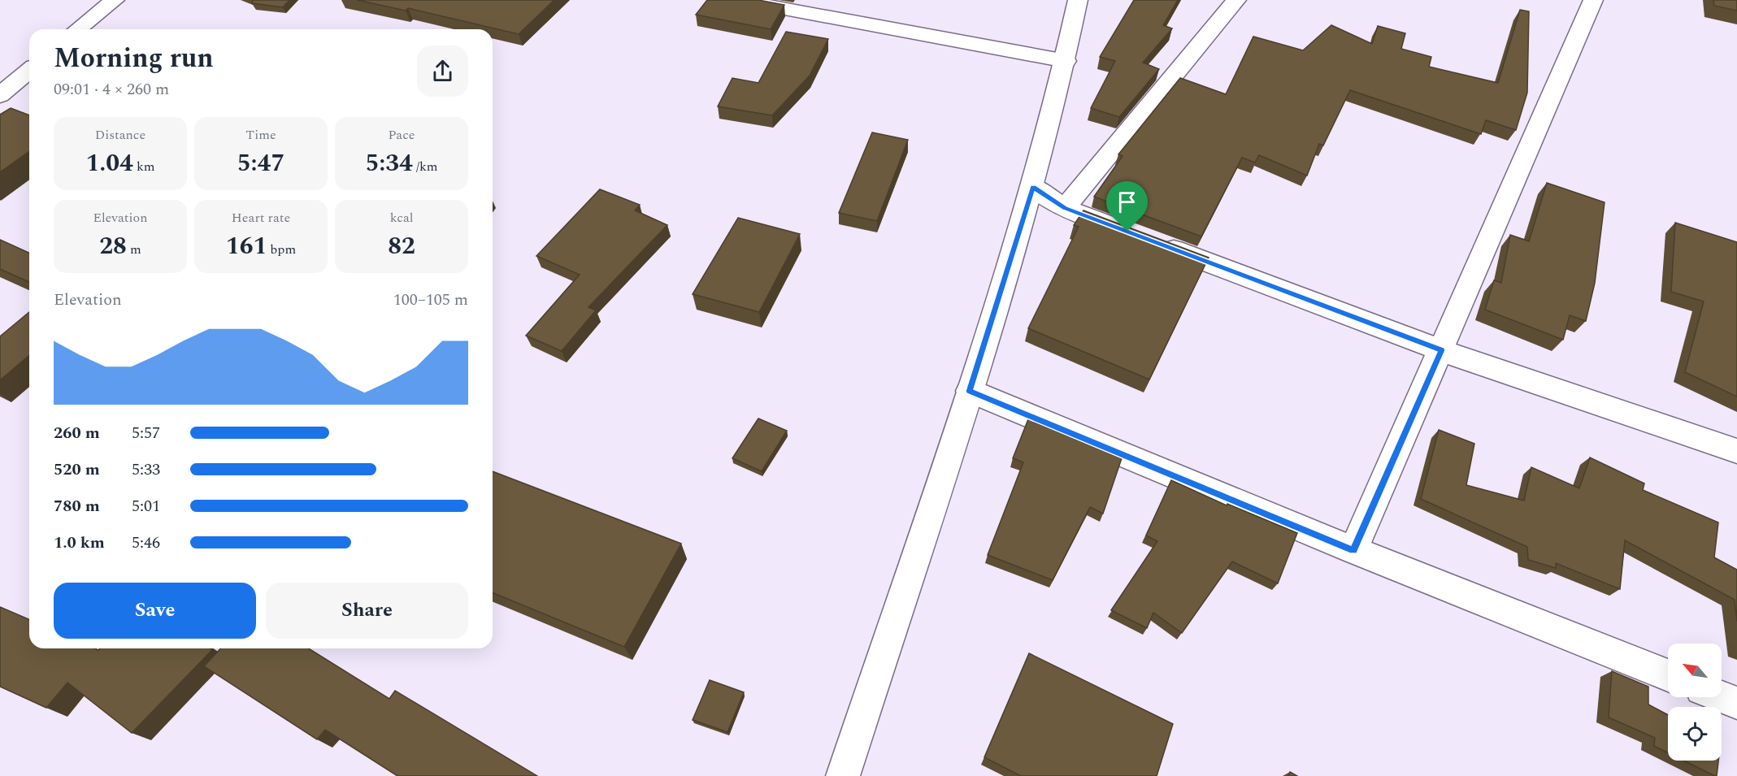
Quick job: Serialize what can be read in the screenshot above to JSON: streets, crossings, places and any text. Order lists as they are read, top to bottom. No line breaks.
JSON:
{"north":"top left","page":{"heading":["Morning run","09:01 · 4 × 260 m"],"stats":[["Distance","1.04 km"],["Time","5:47"],["Pace","5:34 /km"],["Elevation","28 m"],["Heart rate","161 bpm"],["kcal","82"]],"chart":["Elevation","100–105 m"],"list":[{"name":"260 m","note":"5:57"},{"name":"520 m","note":"5:33"},{"name":"780 m","note":"5:01"},{"name":"1.0 km","note":"5:46"}],"buttons":["Save","Share"]}}
